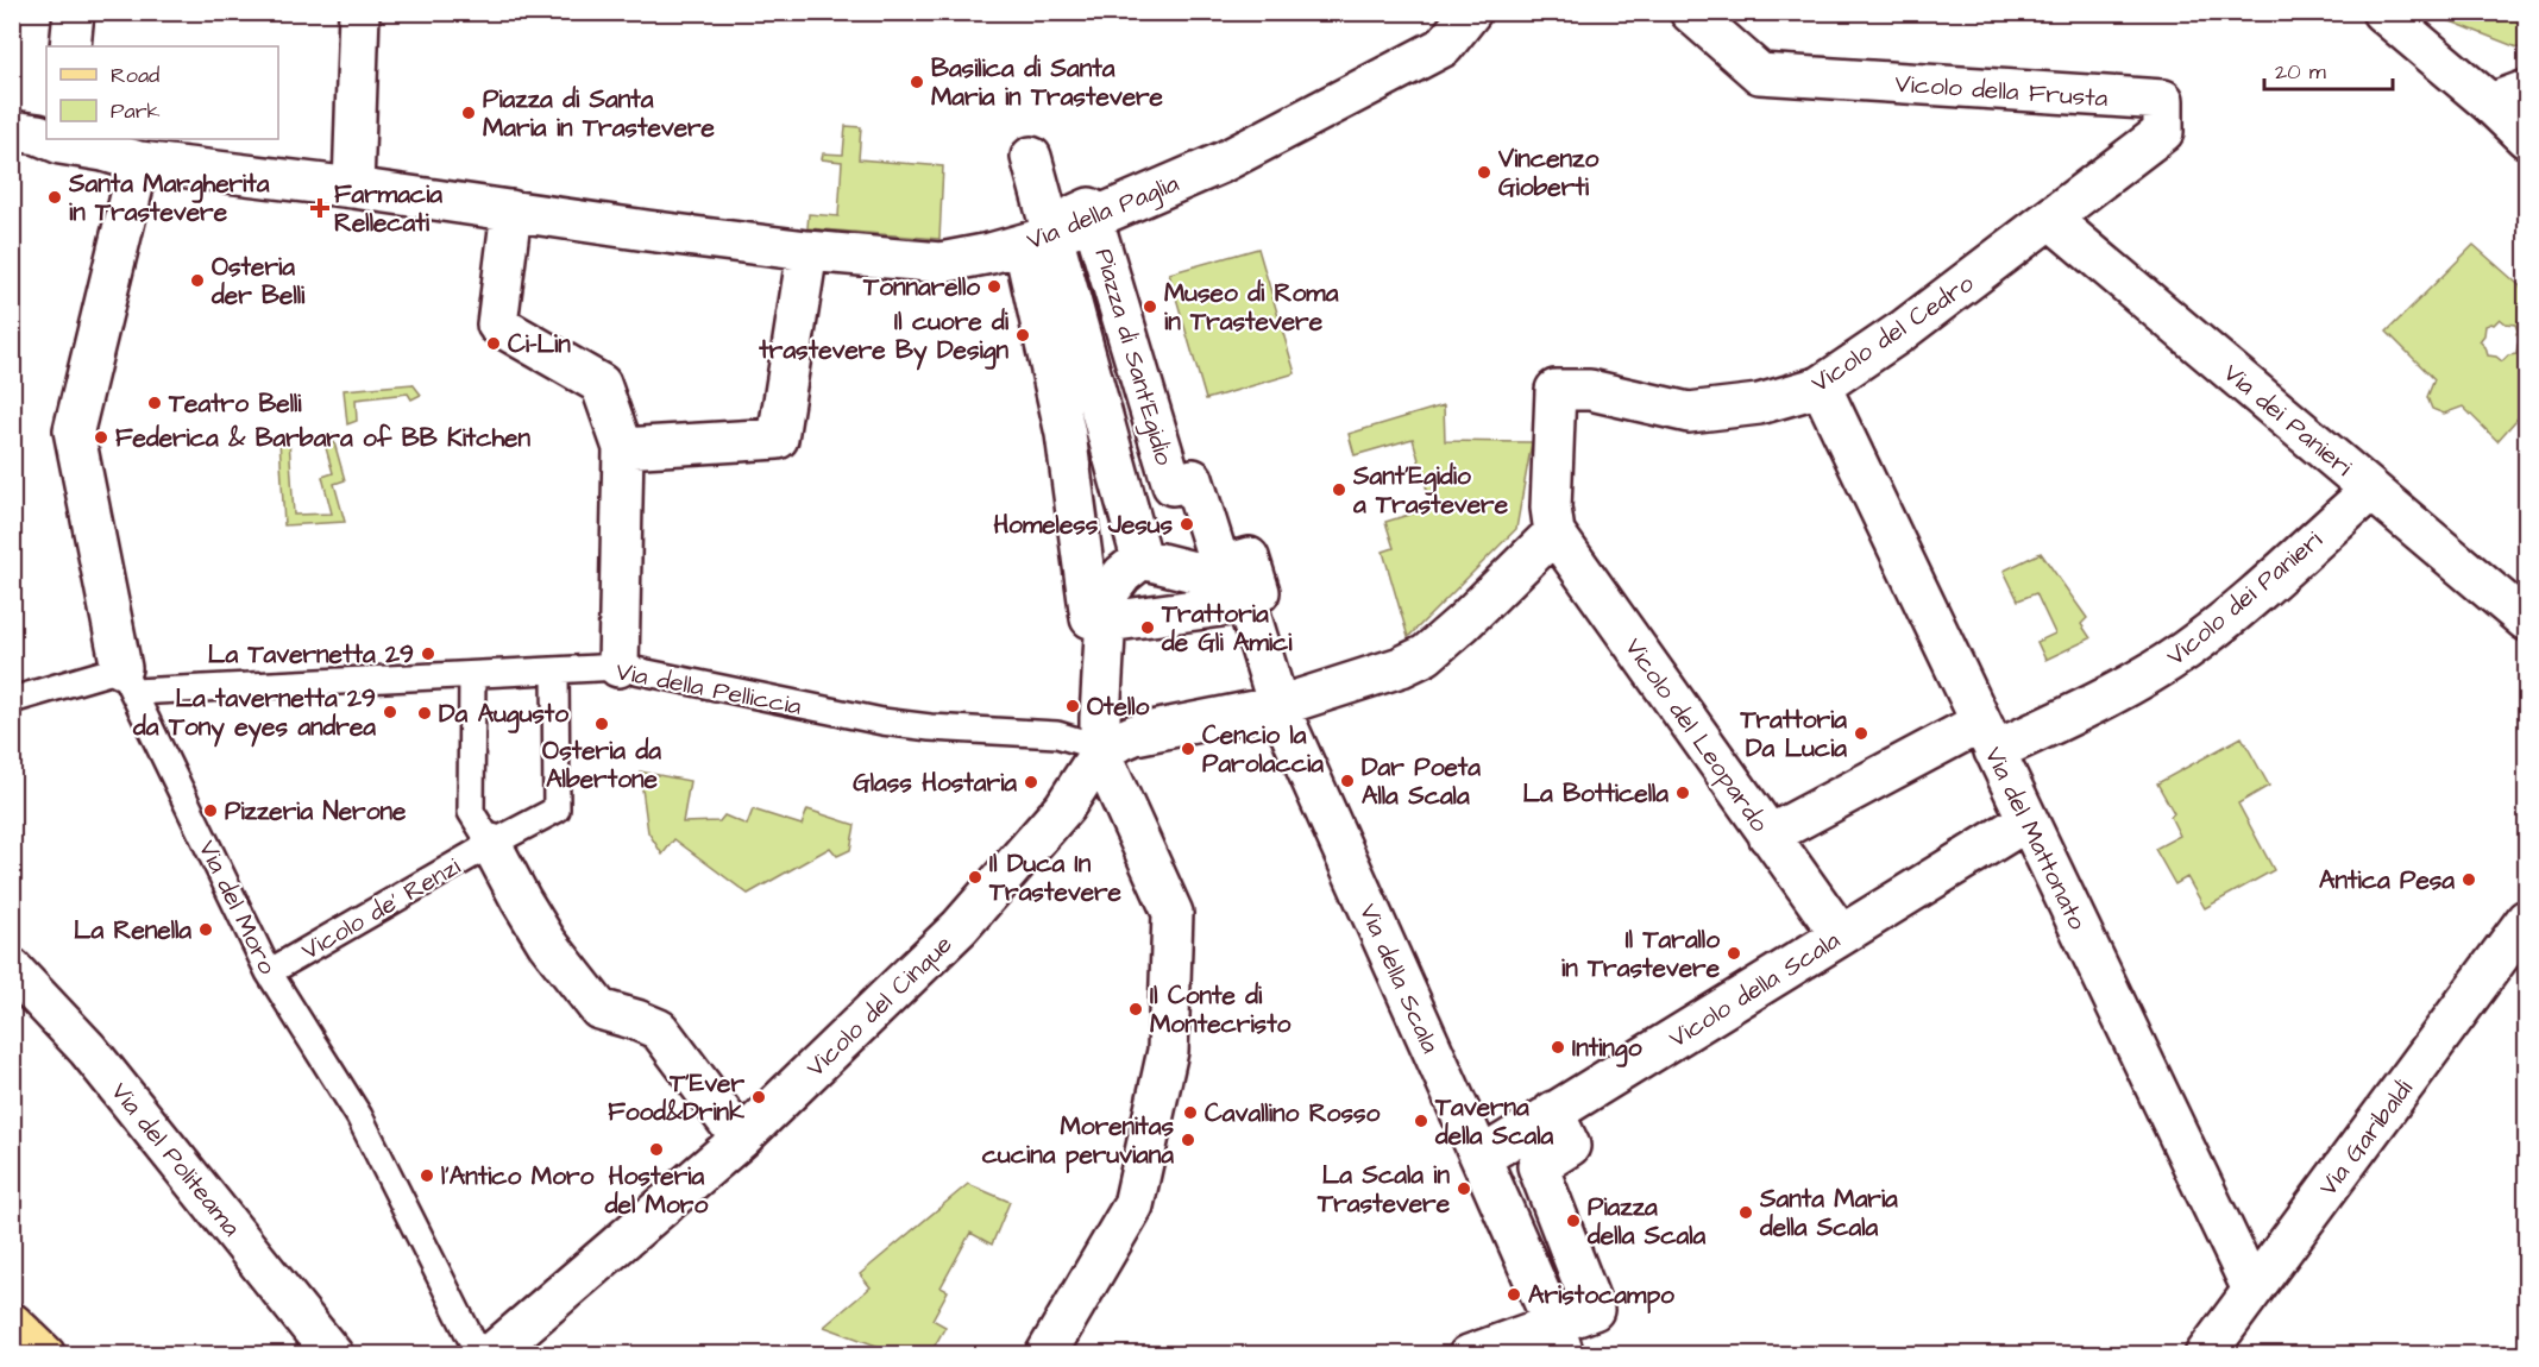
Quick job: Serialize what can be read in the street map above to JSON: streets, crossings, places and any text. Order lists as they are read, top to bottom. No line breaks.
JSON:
{"streets":{"street":["Vicolo della Frusta","Via della Paglia","Vicolo del Cedro","Piazza di Sant'Egidio","Via dei Panieri","Vicolo dei Panieri","Vicolo del Leopardo","Via del Mattonato","Via del Moro","Via della Scala","Vicolo della Scala","Vicolo del Cinque","Via Garibaldi","Via del Politeama"],"lane":["Via della Pelliccia","Vicolo de' Renzi"]},"crossings":[["Vicolo della Frusta","Vicolo del Cedro"],["Vicolo della Frusta","Via dei Panieri"],["Via della Paglia","Piazza di Sant'Egidio"],["Vicolo del Cedro","Via dei Panieri"],["Vicolo del Cedro","Vicolo del Leopardo"],["Vicolo del Cedro","Via del Mattonato"],["Piazza di Sant'Egidio","Via della Scala"],["Via dei Panieri","Vicolo dei Panieri"],["Vicolo dei Panieri","Vicolo del Leopardo"],["Vicolo dei Panieri","Via del Mattonato"],["Via della Pelliccia","Via del Moro"],["Via della Pelliccia","Vicolo de' Renzi"],["Via della Pelliccia","Vicolo del Cinque"],["Vicolo del Leopardo","Vicolo della Scala"],["Via del Mattonato","Vicolo della Scala"],["Via del Mattonato","Via Garibaldi"],["Via del Moro","Vicolo de' Renzi"],["Via della Scala","Vicolo della Scala"],["Via della Scala","Vicolo del Cinque"]],"places":{"other":["Basilica di Santa Maria in Trastevere","Piazza di Santa Maria in Trastevere","Vincenzo Gioberti","Santa Margherita in Trastevere","Osteria der Belli","Tonnarello","Museo di Roma in Trastevere","Il cuore di trastevere By Design","Ci-Lin","Teatro Belli","Federica & Barbara of BB Kitchen","Sant’Egidio a Trastevere","Homeless Jesus","Trattoria de Gli Amici","La Tavernetta 29","Otello","La tavernetta 29 da Tony eyes andrea","Da Augusto","Osteria da Albertone","Trattoria Da Lucia","Cencio la Parolaccia","Dar Poeta Alla Scala","Glass Hostaria","La Botticella","Pizzeria Nerone","Il Duca In Trastevere","Antica Pesa","La Renella","Il Tarallo in Trastevere","Il Conte di Montecristo","Intingo","T'Ever Food&Drink","Cavallino Rosso","Taverna della Scala","Morenitas cucina peruviana","Hosteria del Moro","l'Antico Moro","La Scala in Trastevere","Santa Maria della Scala","Piazza della Scala","Aristocampo"],"health":["Farmacia Rellecati"]},"legend":["Road","Park"],"scale_bar":"20 m"}
